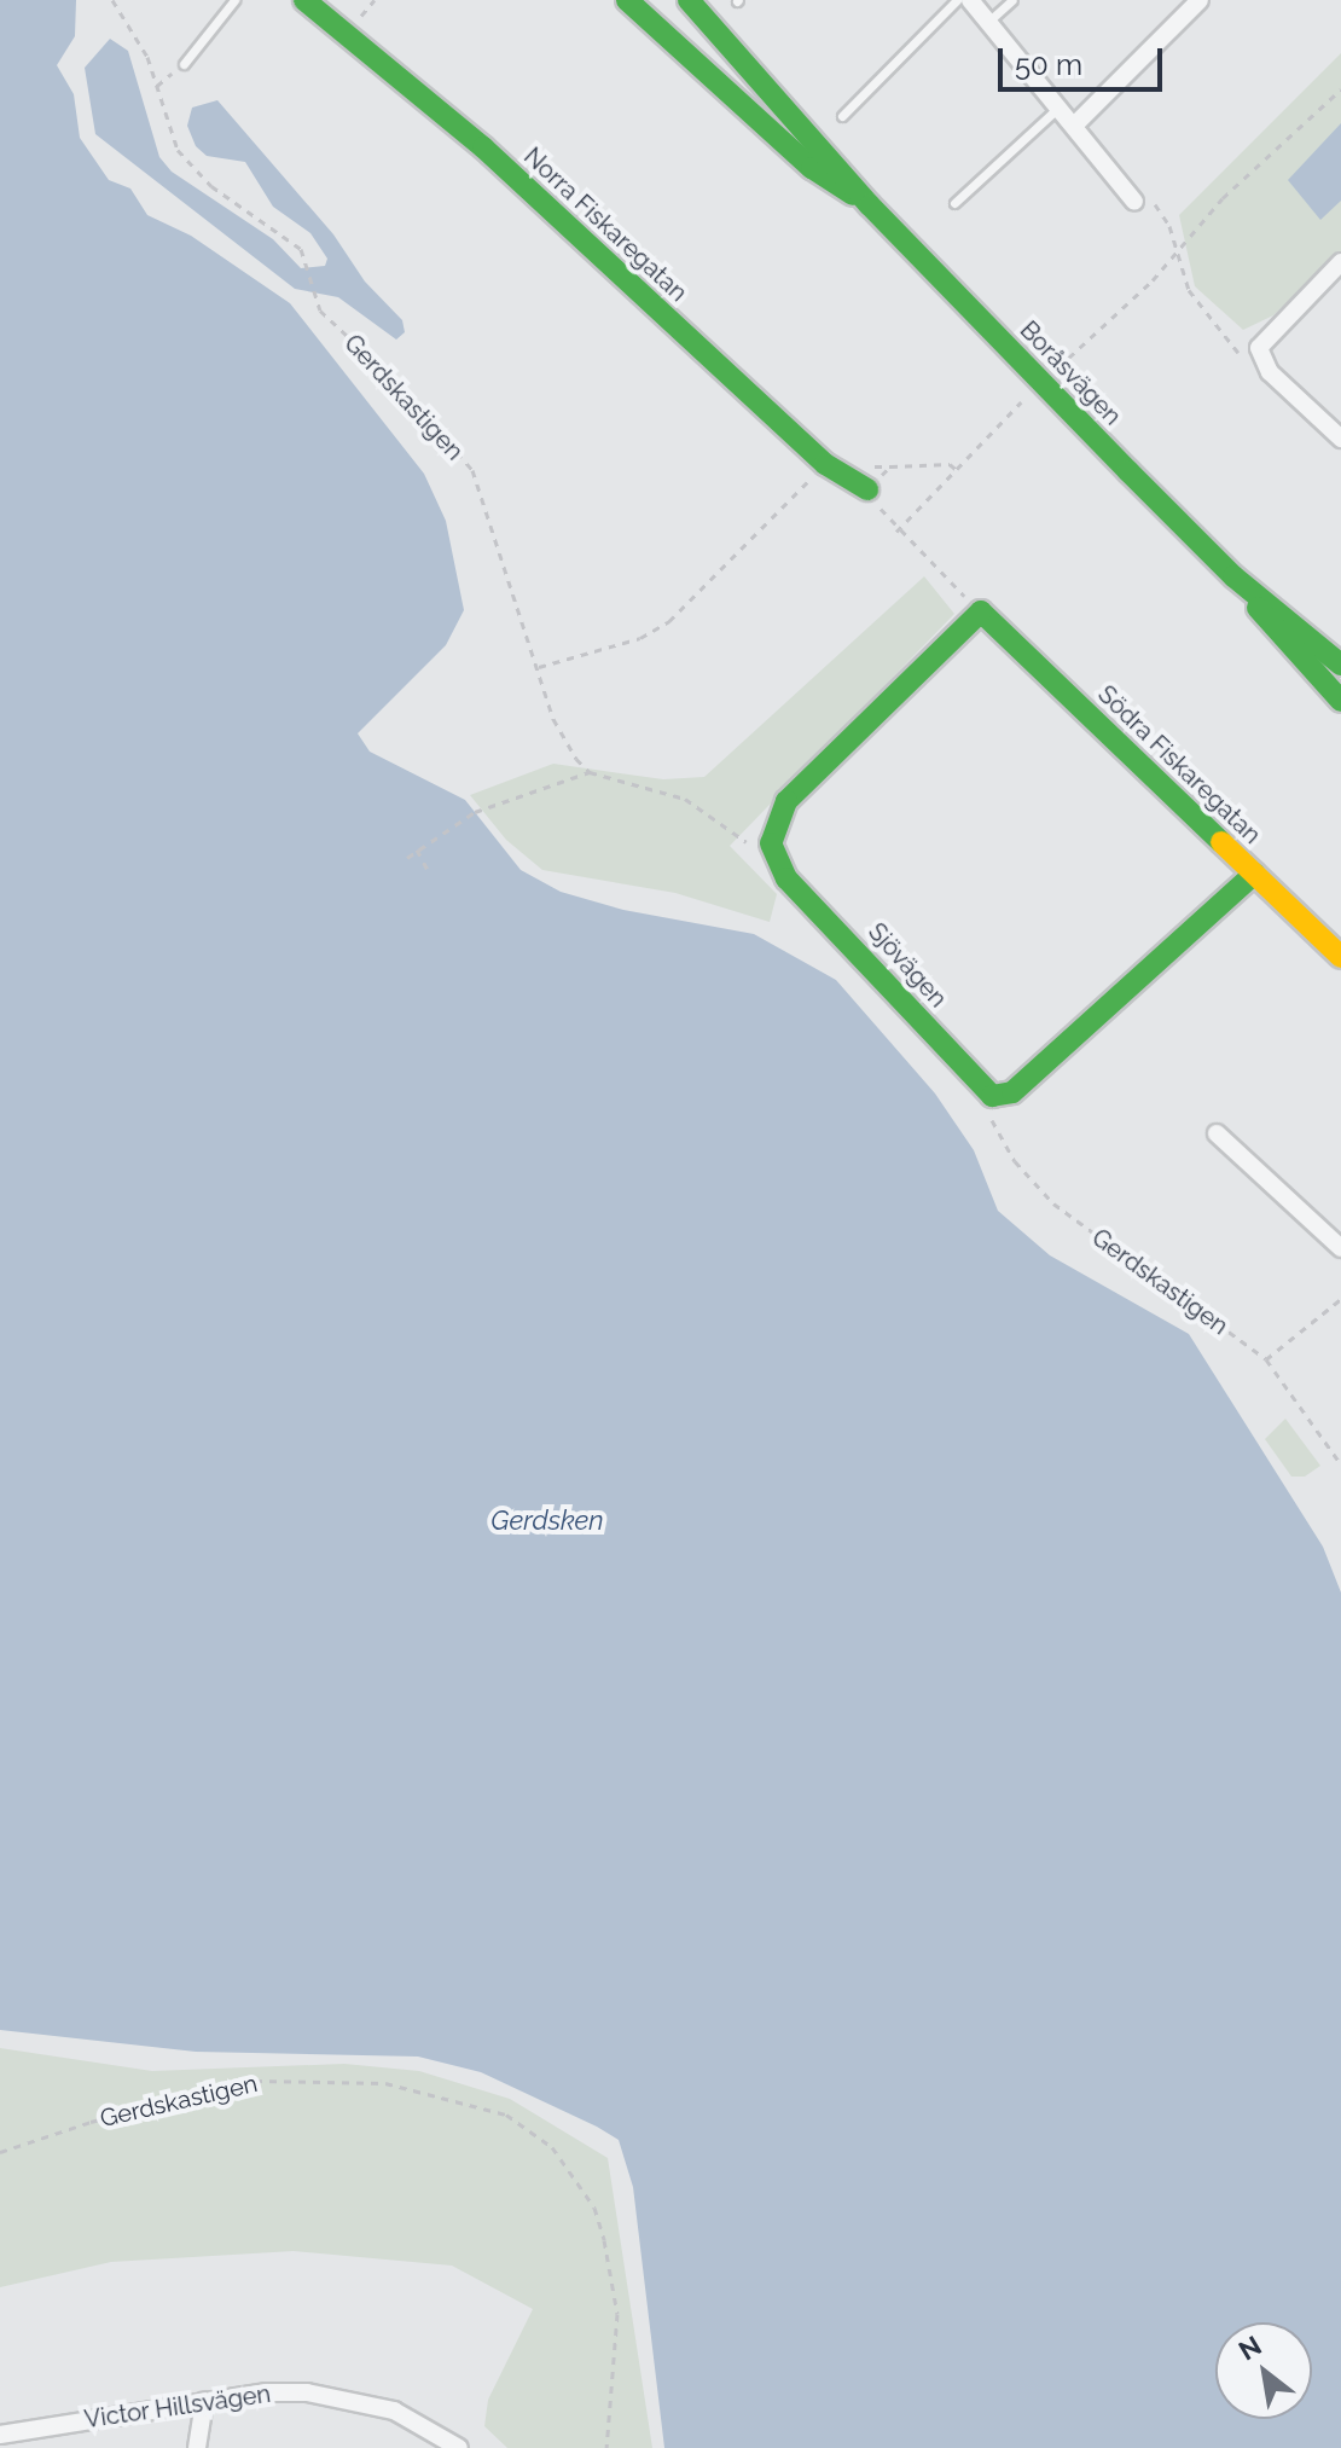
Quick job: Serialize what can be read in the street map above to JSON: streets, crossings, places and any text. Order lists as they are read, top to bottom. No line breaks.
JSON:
{"streets":{"street":["Norra Fiskaregatan","Boråsvägen","Södra Fiskaregatan","Sjövägen","Victor Hillsvägen"],"path":["Gerdskastigen"]},"crossings":[["Gerdskastigen","Sjövägen"]],"water":["Gerdsken"],"scale_bar":"50 m","north":"top left"}
